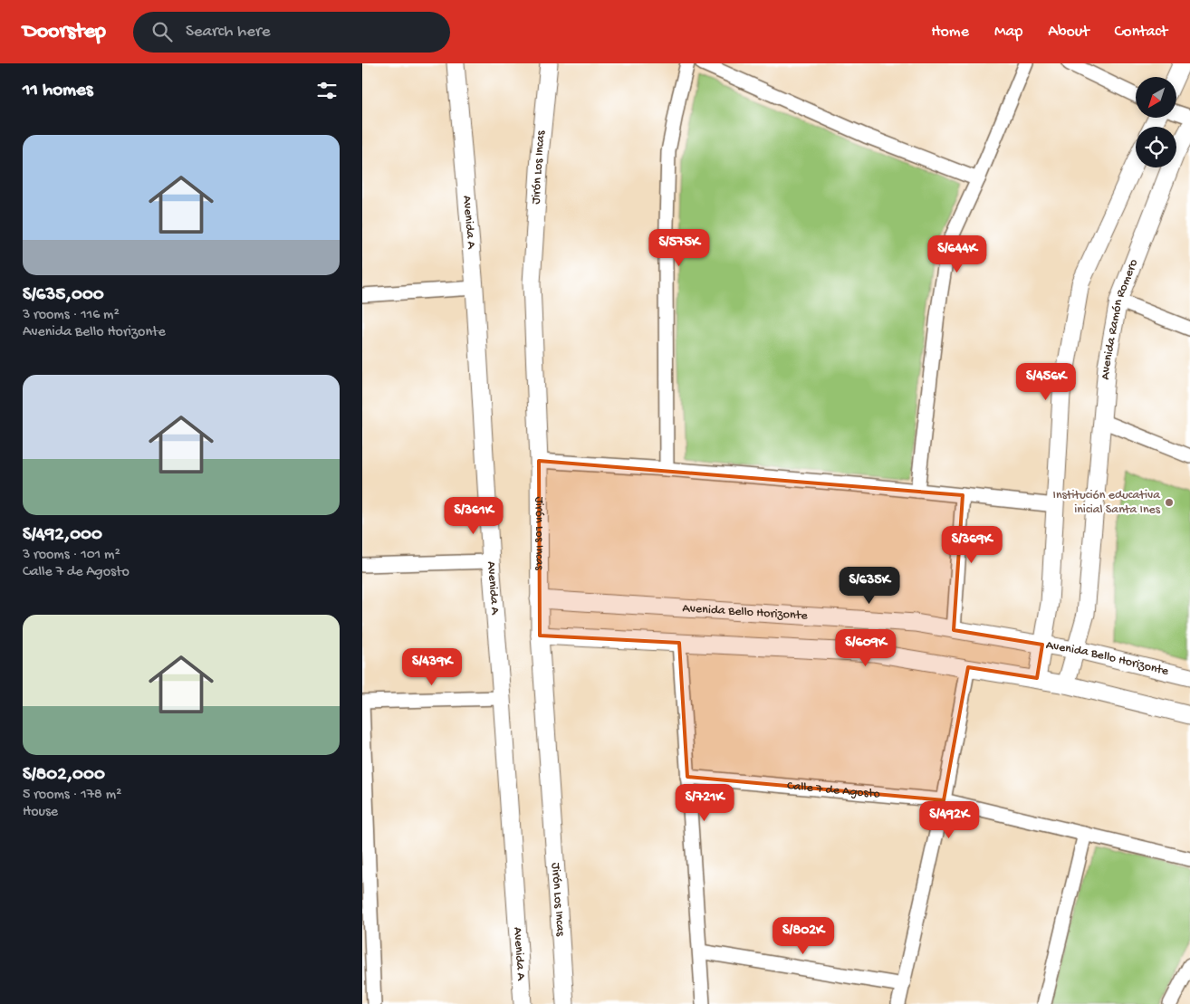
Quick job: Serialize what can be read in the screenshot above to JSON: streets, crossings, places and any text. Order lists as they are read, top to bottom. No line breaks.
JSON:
{"streets":{"street":["Jirón Los Incas","Avenida A","Avenida Ramón Romero","Avenida Bello Horizonte","Calle 7 de Agosto"]},"crossings":[["Jirón Los Incas","Avenida Bello Horizonte"],["Avenida Ramón Romero","Avenida Bello Horizonte"]],"places":["Institución educativa inicial Santa Ines"],"north":"bottom left","page":{"header":"Doorstep","search":"Search here","nav":["Home","Map","About","Contact"],"heading":"11 homes","list":[{"name":"S/635,000","note":"3 rooms · 116 m² · Avenida Bello Horizonte"},{"name":"S/492,000","note":"3 rooms · 101 m² · Calle 7 de Agosto"},{"name":"S/802,000","note":"5 rooms · 178 m² · House"}],"price":["S/575K","S/644K","S/456K","S/361K","S/369K","S/635K","S/609K","S/439K","S/721K","S/492K","S/802K"]}}
